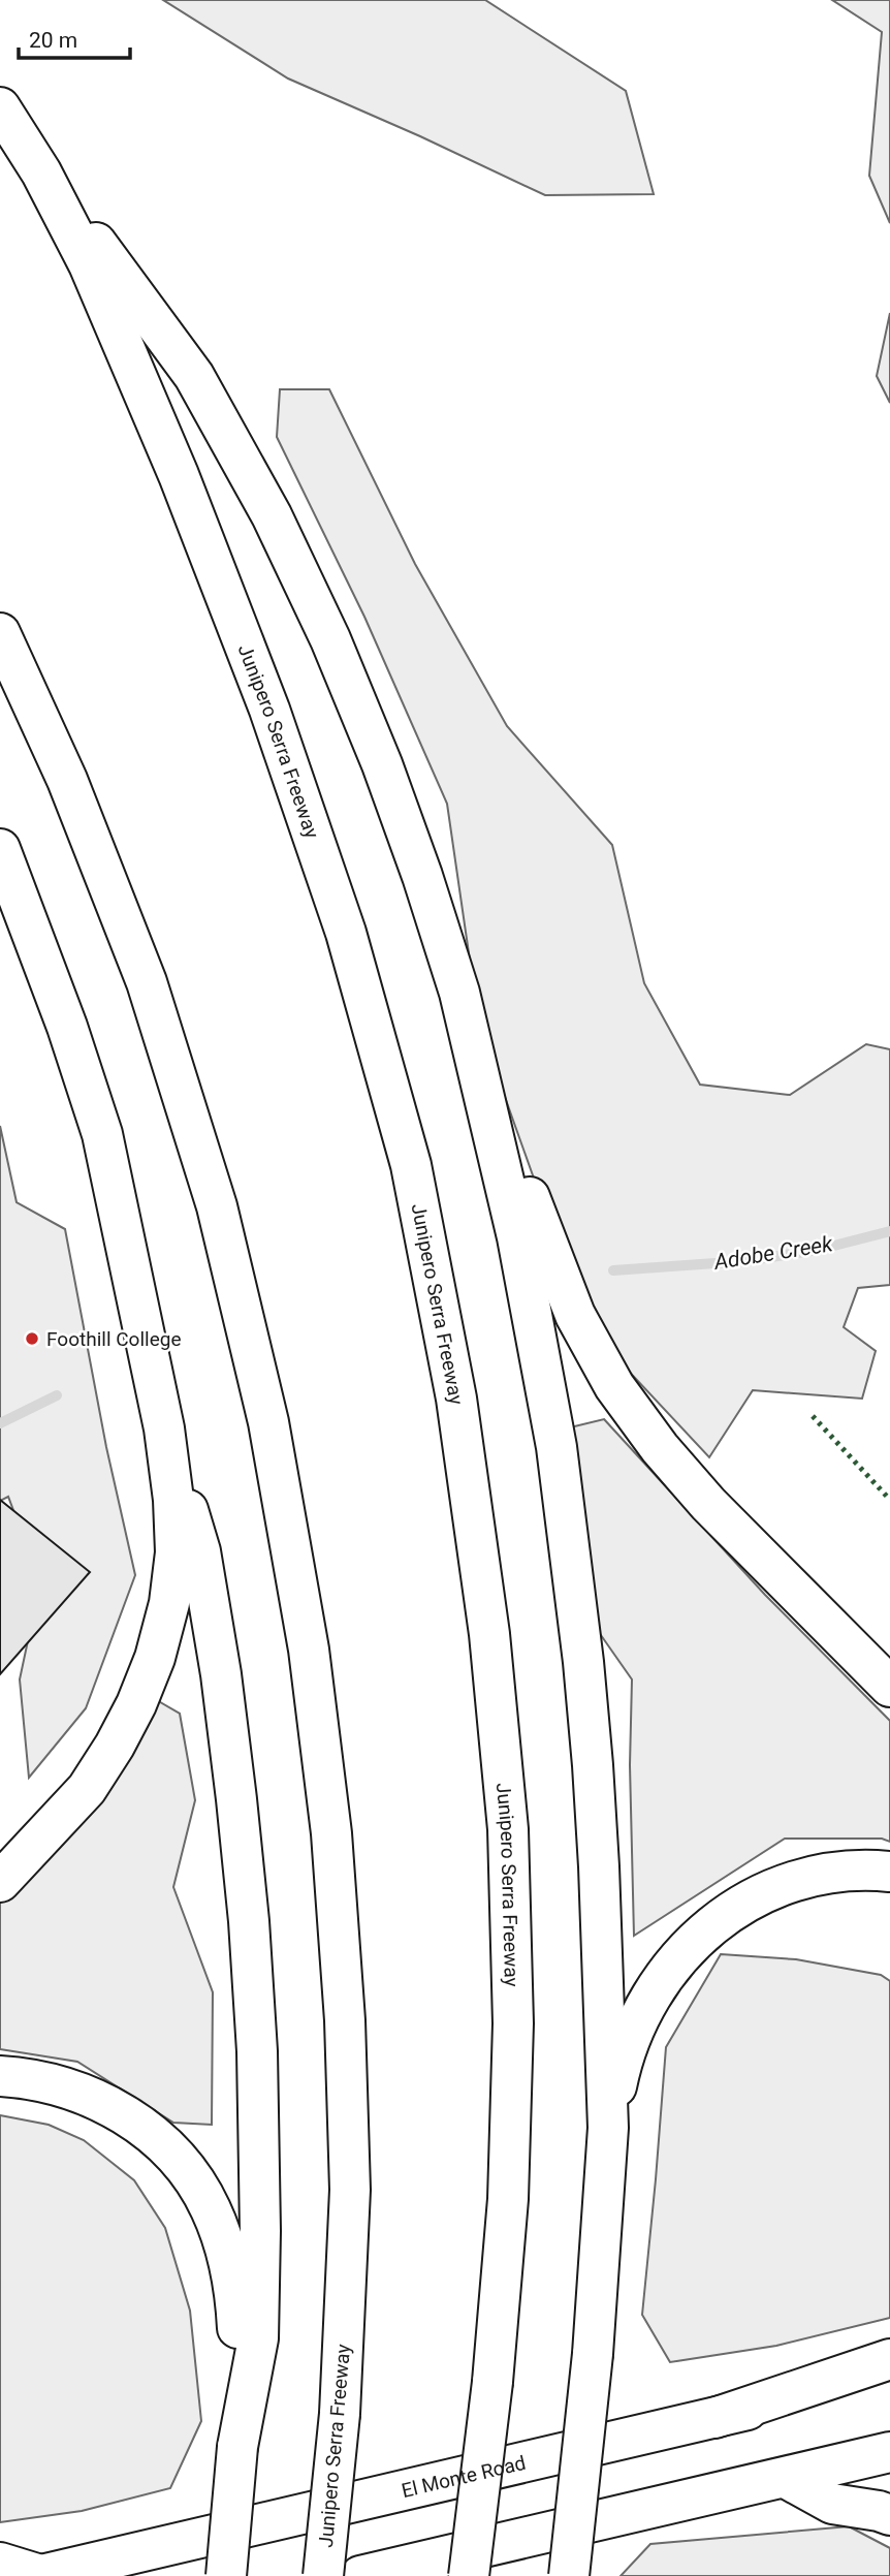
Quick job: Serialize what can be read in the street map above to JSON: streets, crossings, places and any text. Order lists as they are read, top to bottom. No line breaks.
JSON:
{"streets":{"main road":["Junipero Serra Freeway","El Monte Road"]},"water":["Adobe Creek"],"places":["Foothill College"],"scale_bar":"20 m"}
